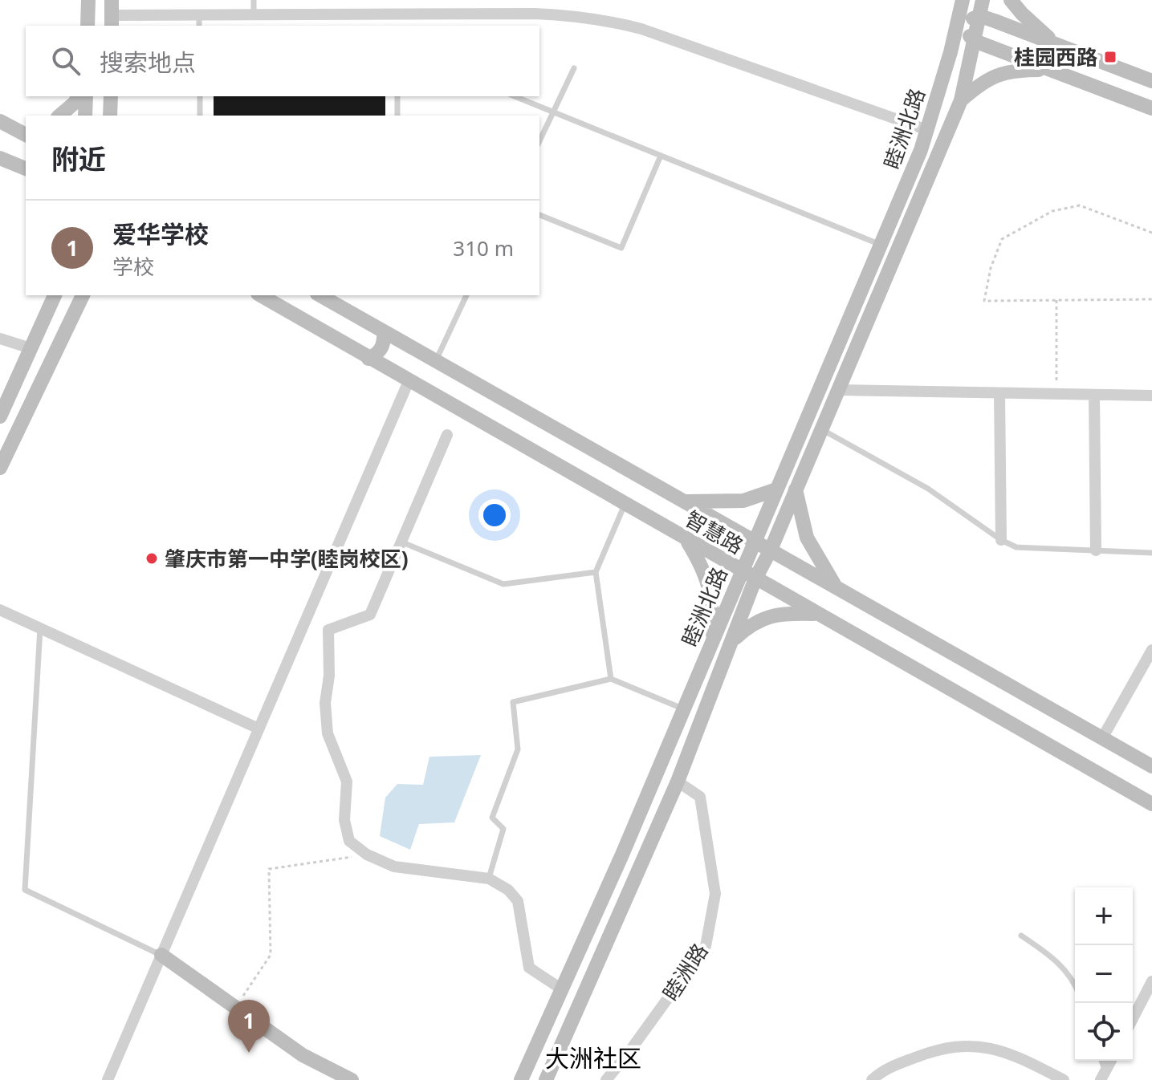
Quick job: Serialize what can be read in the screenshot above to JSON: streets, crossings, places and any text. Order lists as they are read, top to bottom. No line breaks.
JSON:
{"streets":{"main road":["睦洲北路","智慧路"],"street":["睦洲路"]},"crossings":[["睦洲北路","智慧路"],["睦洲北路","睦洲路"]],"districts":["大洲社区"],"places":{"transit":["桂园西路"],"other":["肇庆市第一中学(睦岗校区)"]},"page":{"search":"搜索地点","heading":"附近","list":[{"mark":"1","name":"爱华学校","note":"学校","value":"310 m"}],"map_buttons":["+","−"],"pins":"1"}}
